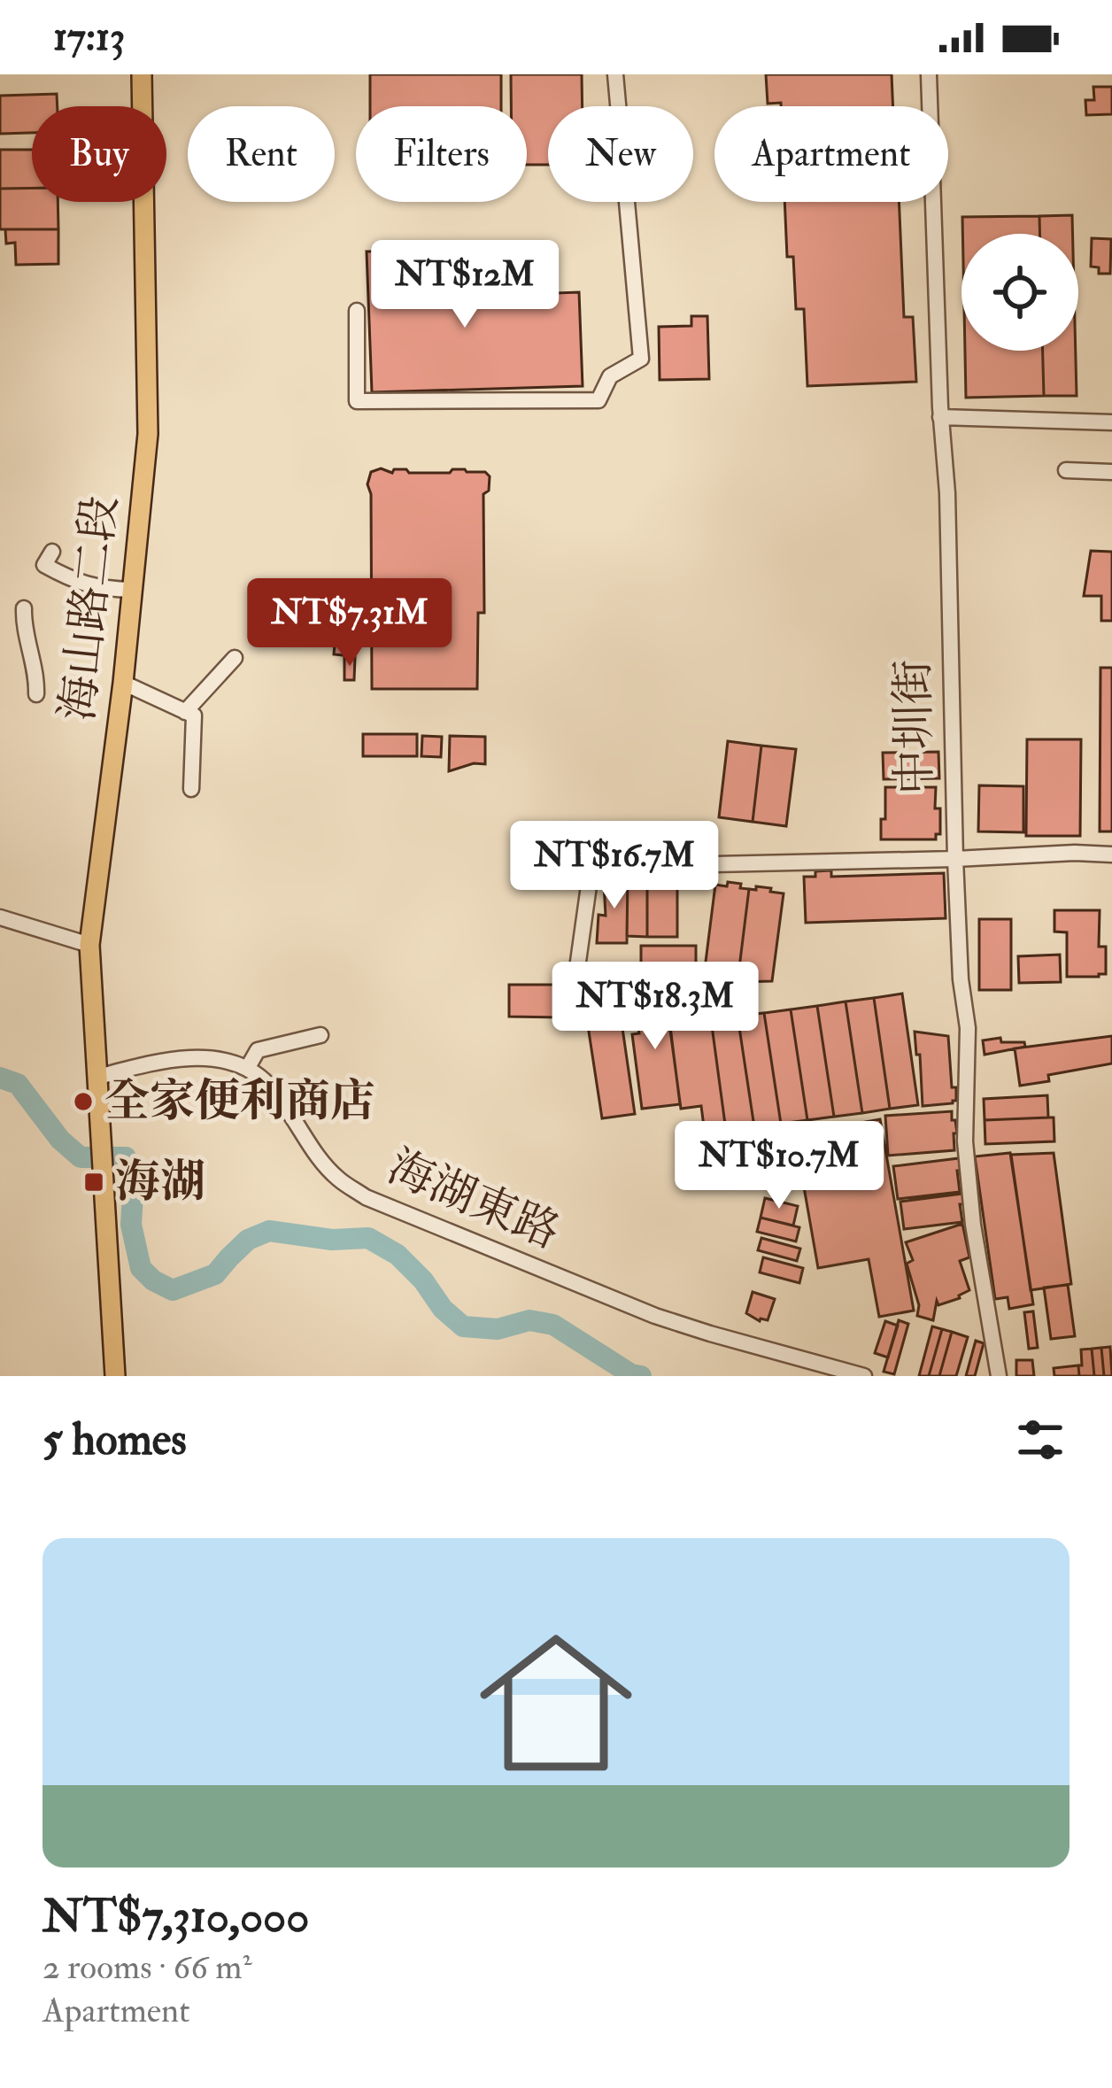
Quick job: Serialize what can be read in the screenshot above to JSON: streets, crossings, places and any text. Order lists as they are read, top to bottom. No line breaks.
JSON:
{"streets":{"main road":["海山路二段"],"street":["中圳街","海湖東路"]},"places":{"other":["全家便利商店"],"transit":["海湖"]},"page":{"status":"17:13","chip":["Buy","Rent","Filters","New","Apartment"],"price":["NT$12M","NT$7.31M","NT$16.7M","NT$18.3M","NT$10.7M"],"heading":"5 homes","list":[{"name":"NT$7,310,000","note":"2 rooms · 66 m² · Apartment"}]}}
